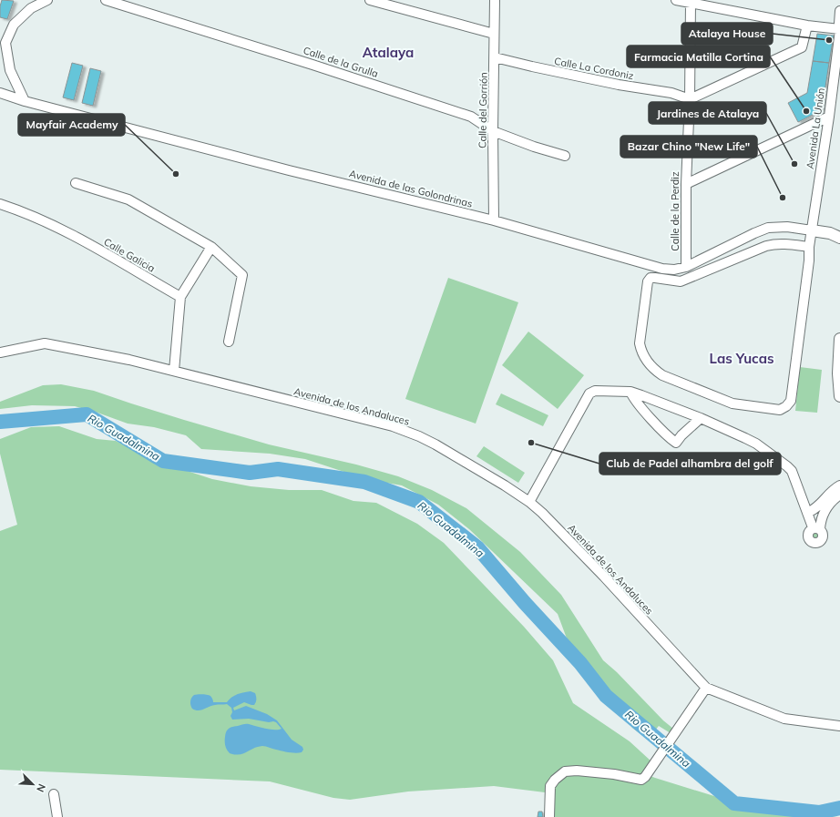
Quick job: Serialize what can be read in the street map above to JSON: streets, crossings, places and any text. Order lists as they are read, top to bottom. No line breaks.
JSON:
{"streets":{"street":["Calle de la Grulla","Calle La Cordoniz","Calle del Gorrión","Avenida La Unión","Avenida de las Golondrinas","Calle de la Perdiz","Calle Galicia","Avenida de los Andaluces"]},"crossings":[["Calle de la Grulla","Calle del Gorrión"],["Calle La Cordoniz","Calle del Gorrión"],["Calle La Cordoniz","Calle de la Perdiz"],["Calle del Gorrión","Avenida de las Golondrinas"],["Avenida La Unión","Avenida de las Golondrinas"],["Avenida de las Golondrinas","Calle de la Perdiz"]],"districts":["Atalaya","Las Yucas"],"water":["Rio Guadalmina"],"places":["Atalaya House","Farmacia Matilla Cortina","Jardines de Atalaya","Mayfair Academy","Bazar Chino \"New Life\"","Club de Padel alhambra del golf"],"north":"bottom right"}
